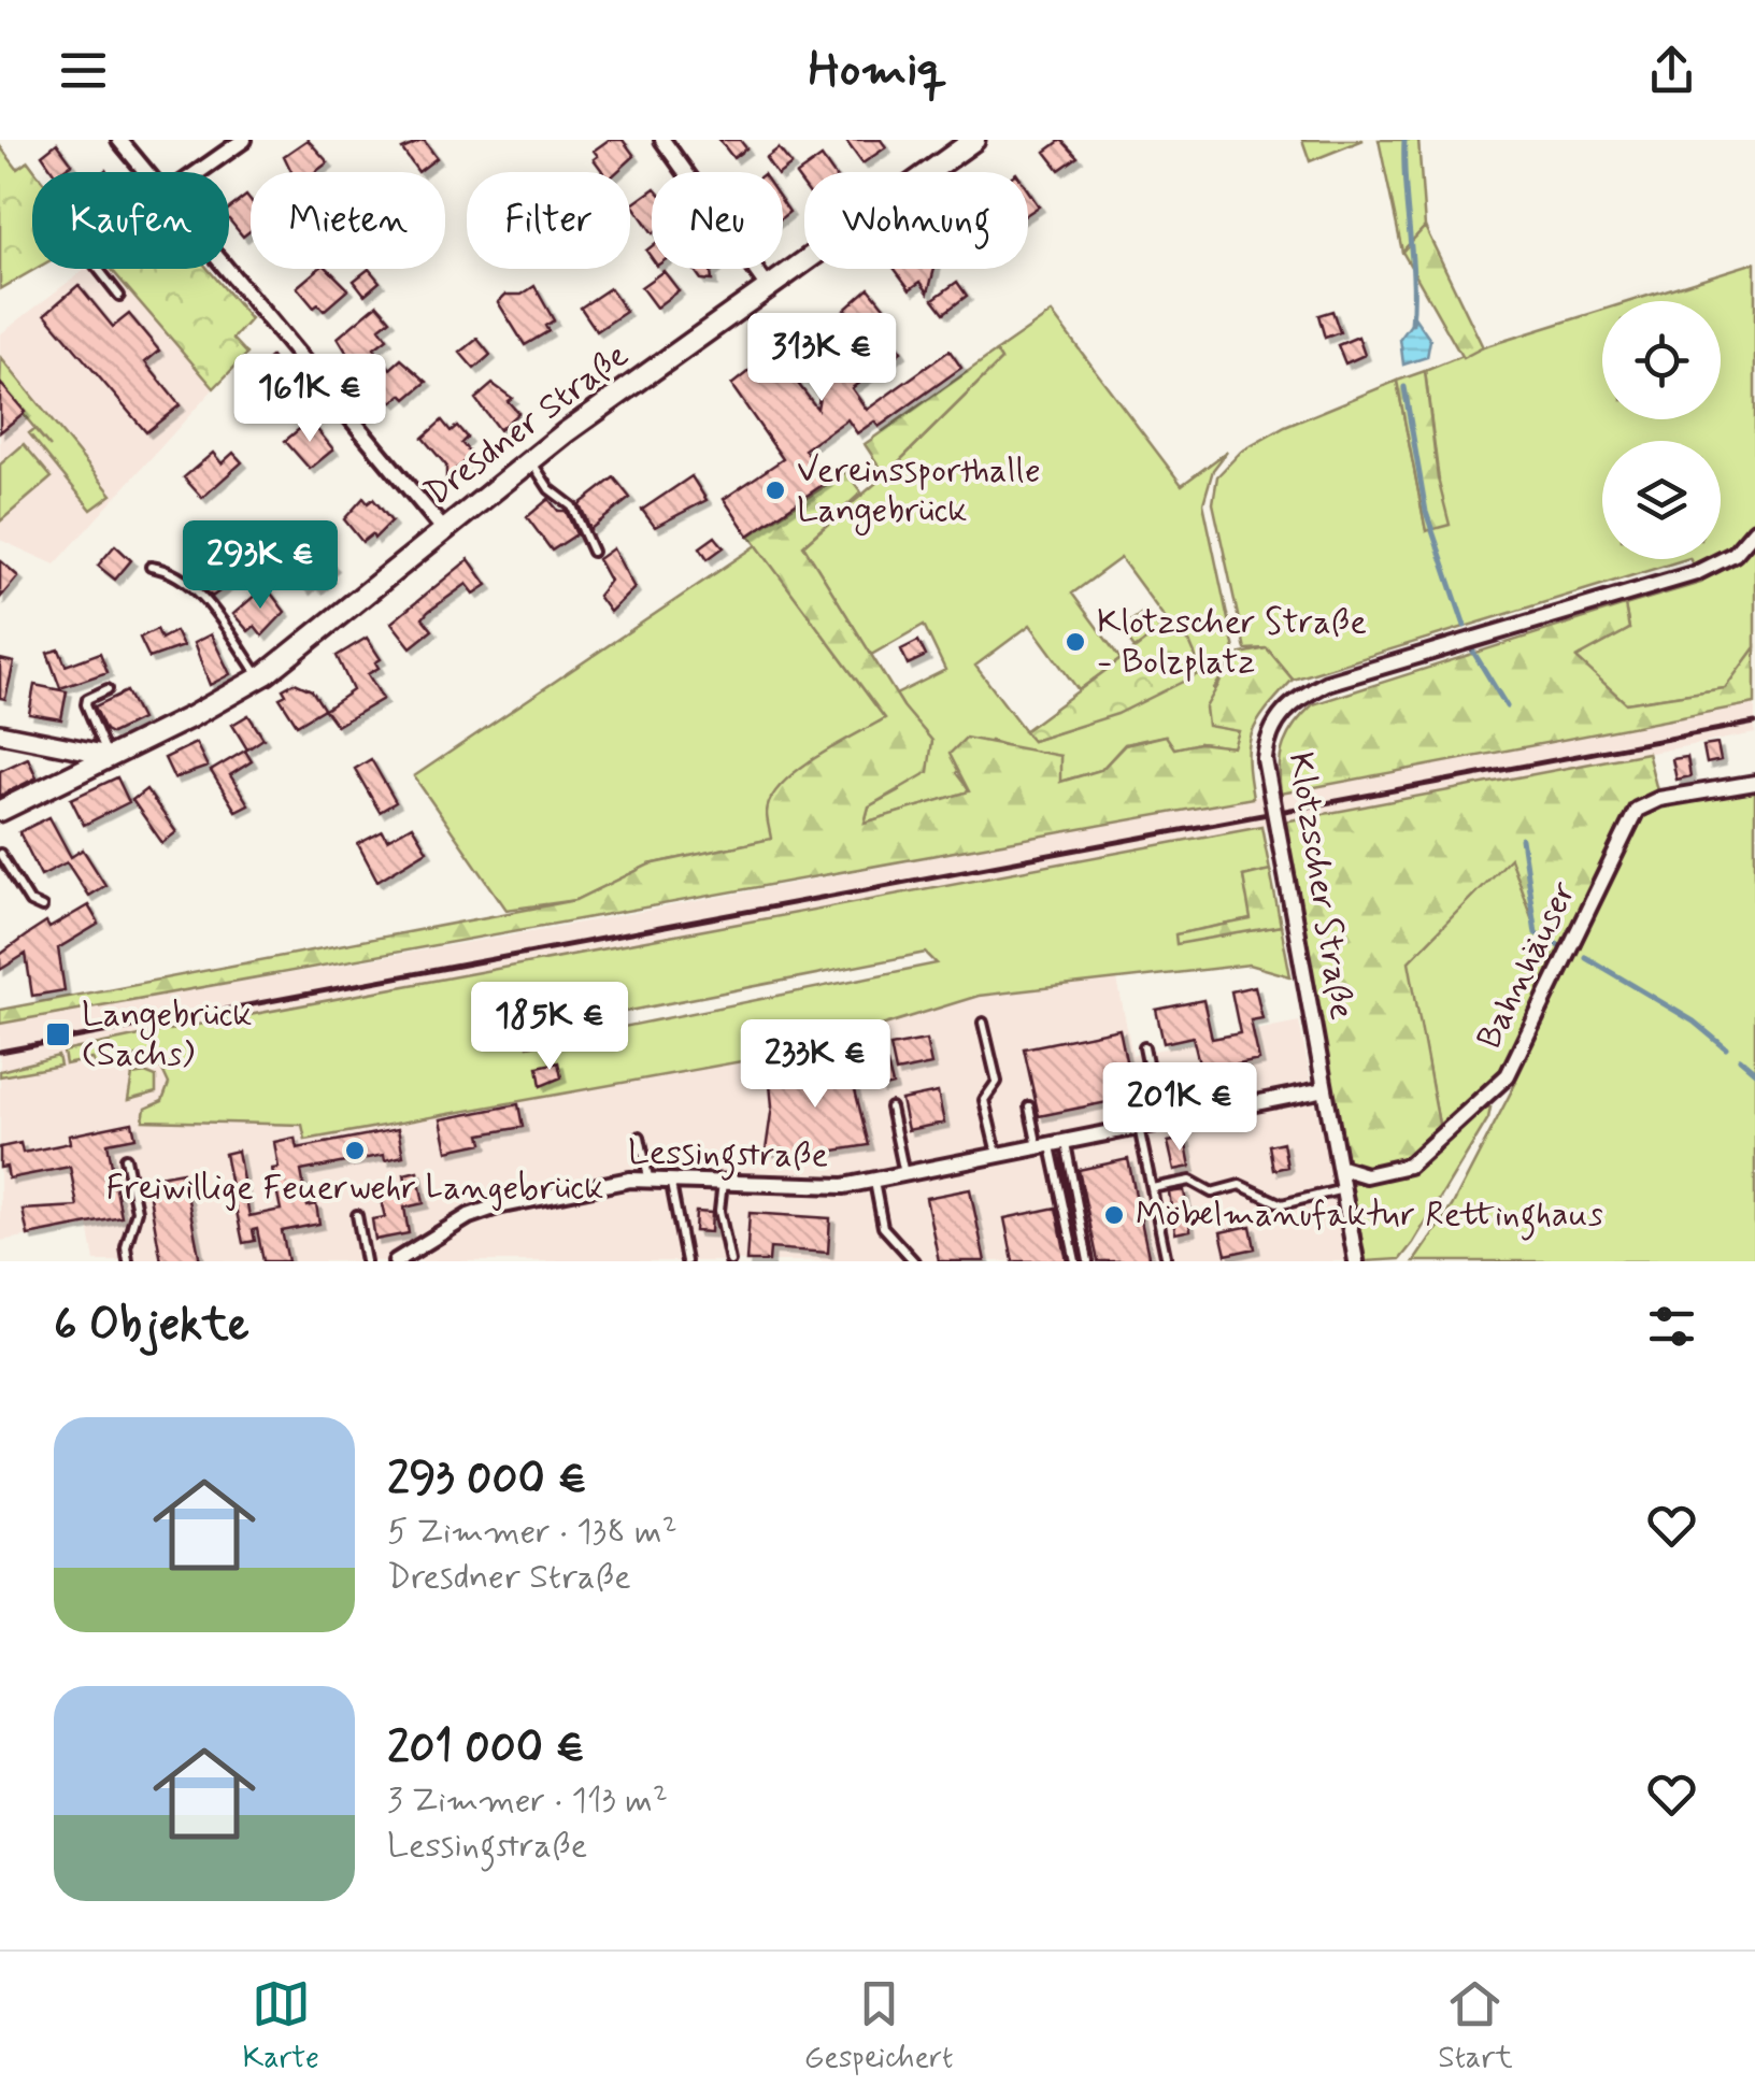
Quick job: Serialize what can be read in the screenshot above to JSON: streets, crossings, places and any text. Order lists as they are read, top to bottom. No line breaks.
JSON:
{"streets":{"main road":["Dresdner Straße"],"street":["Klotzscher Straße","Bahnhäuser","Lessingstraße"]},"crossings":[["Klotzscher Straße","Bahnhäuser"],["Klotzscher Straße","Lessingstraße"]],"places":{"other":["Vereinssporthalle Langebrück","Klotzscher Straße - Bolzplatz","Freiwillige Feuerwehr Langebrück","Möbelmanufaktur Rettinghaus"],"transit":["Langebrück (Sachs)"]},"page":{"header":"Homiq","chip":["Kaufen","Mieten","Filter","Neu","Wohnung"],"price":["313K €","161K €","293K €","185K €","233K €","201K €"],"heading":"6 Objekte","list":[{"name":"293 000 €","note":"5 Zimmer · 138 m² · Dresdner Straße"},{"name":"201 000 €","note":"3 Zimmer · 113 m² · Lessingstraße"}],"tabs":["Karte","Gespeichert","Start"]}}
